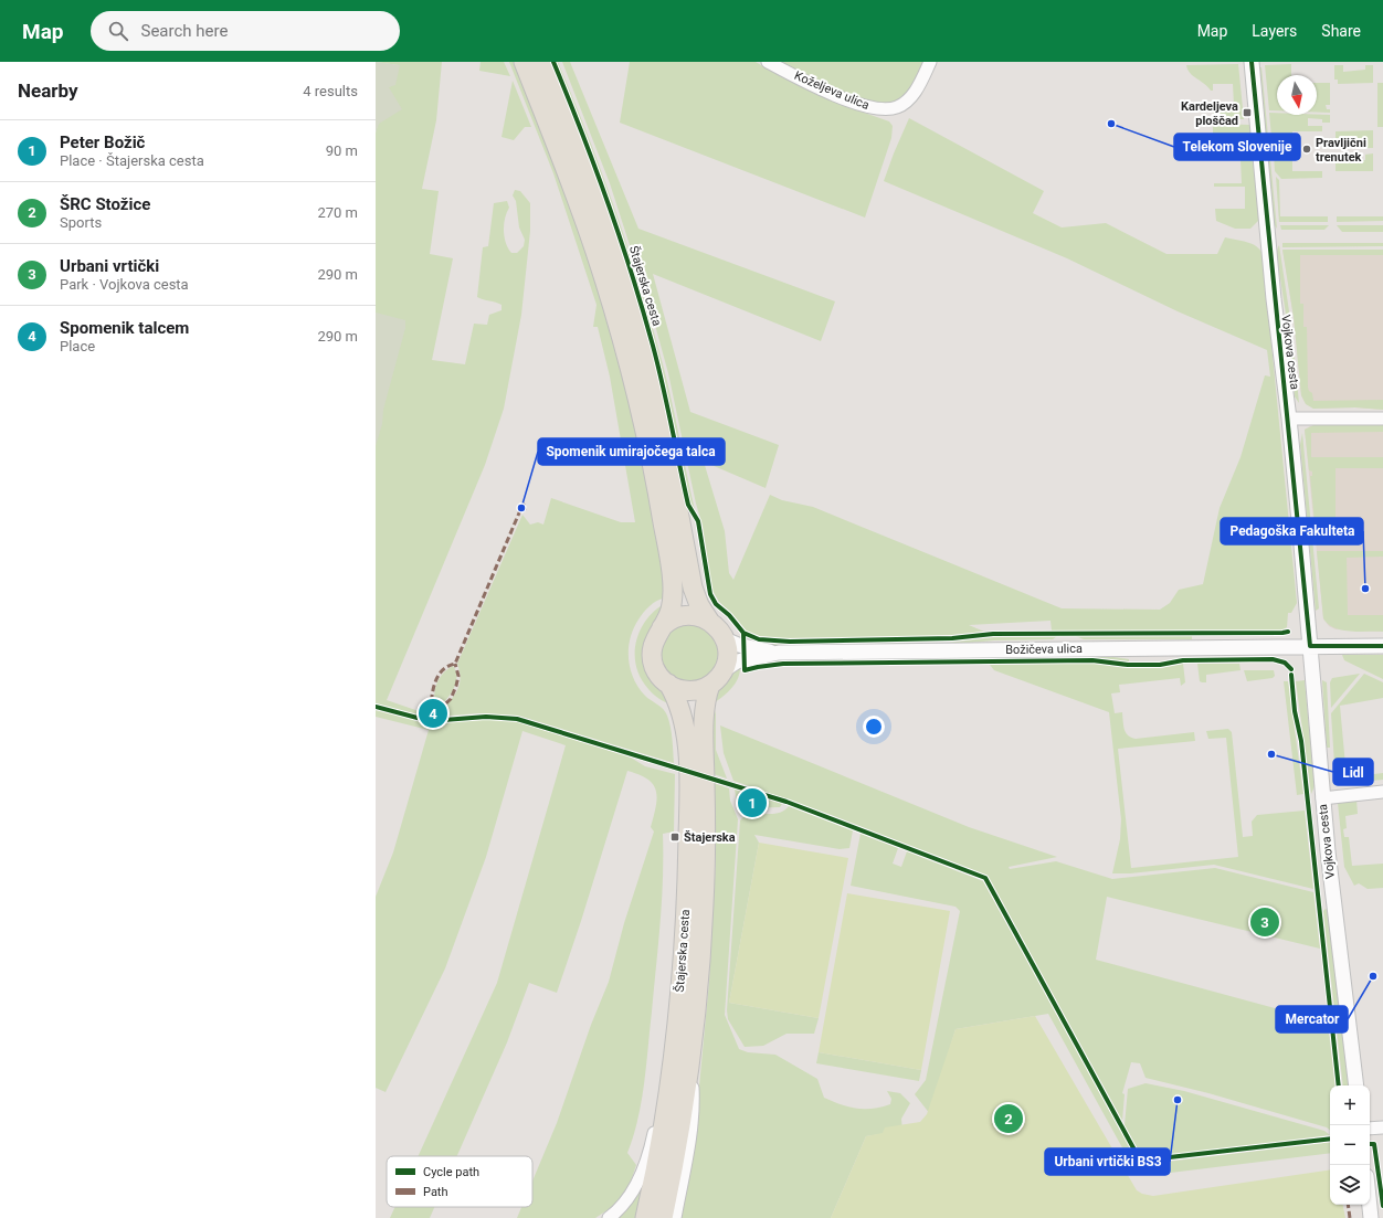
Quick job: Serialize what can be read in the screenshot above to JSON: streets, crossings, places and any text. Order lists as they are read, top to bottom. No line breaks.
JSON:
{"streets":{"main road":["Štajerska cesta"],"street":["Koželjeva ulica","Vojkova cesta","Božičeva ulica"]},"crossings":[["Štajerska cesta","Božičeva ulica"],["Vojkova cesta","Božičeva ulica"]],"places":{"transit":["Kardeljeva ploščad","Štajerska"],"other":["Telekom Slovenije","Pravljični trenutek","Spomenik umirajočega talca","Pedagoška Fakulteta","Lidl","Mercator","Urbani vrtički BS3"]},"legend":["Cycle path","Path"],"north":"bottom","page":{"header":"Map","search":"Search here","nav":["Map","Layers","Share"],"heading":["Nearby","4 results"],"list":[{"mark":"1","name":"Peter Božič","note":"Place · Štajerska cesta","value":"90 m"},{"mark":"2","name":"ŠRC Stožice","note":"Sports","value":"270 m"},{"mark":"3","name":"Urbani vrtički","note":"Park · Vojkova cesta","value":"290 m"},{"mark":"4","name":"Spomenik talcem","note":"Place","value":"290 m"}],"pins":["4","1","3","2"],"map_buttons":["+","−"]}}
